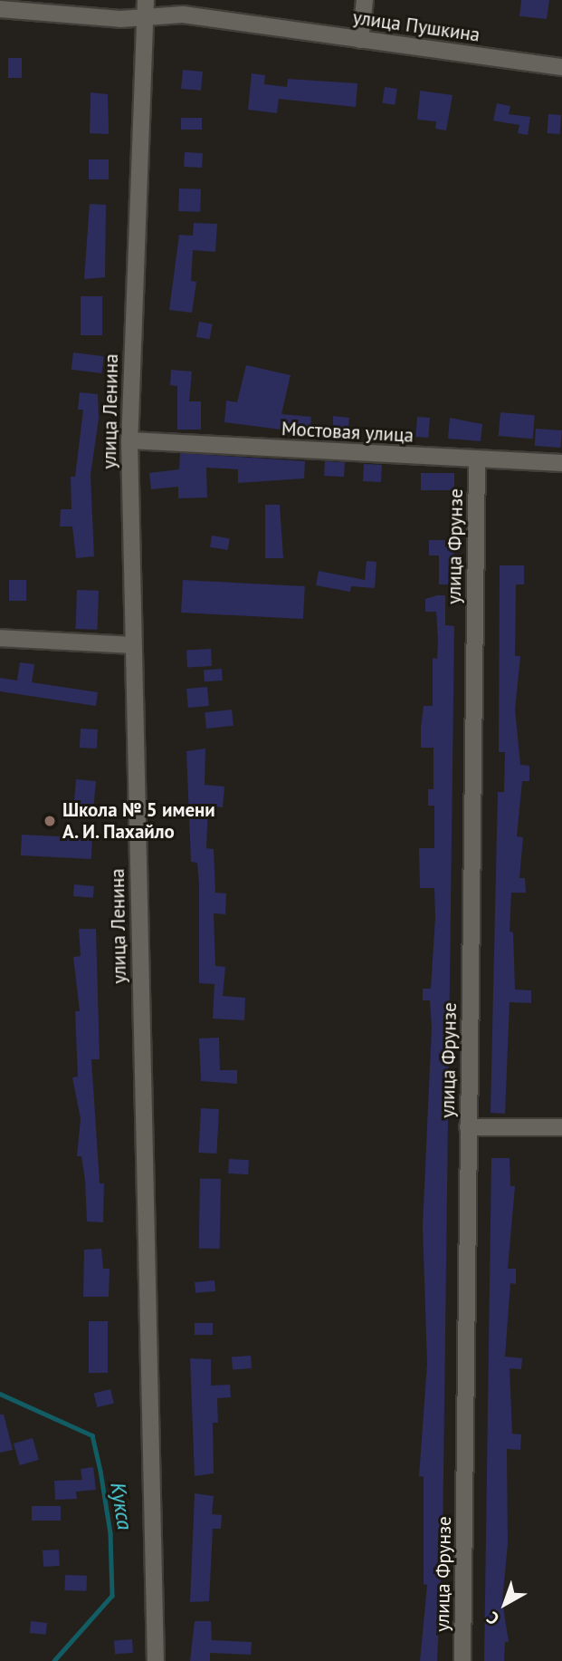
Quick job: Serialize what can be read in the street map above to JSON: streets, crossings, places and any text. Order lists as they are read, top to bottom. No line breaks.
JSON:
{"streets":{"street":["улица Пушкина","улица Ленина","Мостовая улица","улица Фрунзе"]},"crossings":[["улица Пушкина","улица Ленина"],["улица Ленина","Мостовая улица"],["Мостовая улица","улица Фрунзе"]],"water":["Кукса"],"places":["Школа № 5 имени А. И. Пахайло"],"north":"bottom left"}
